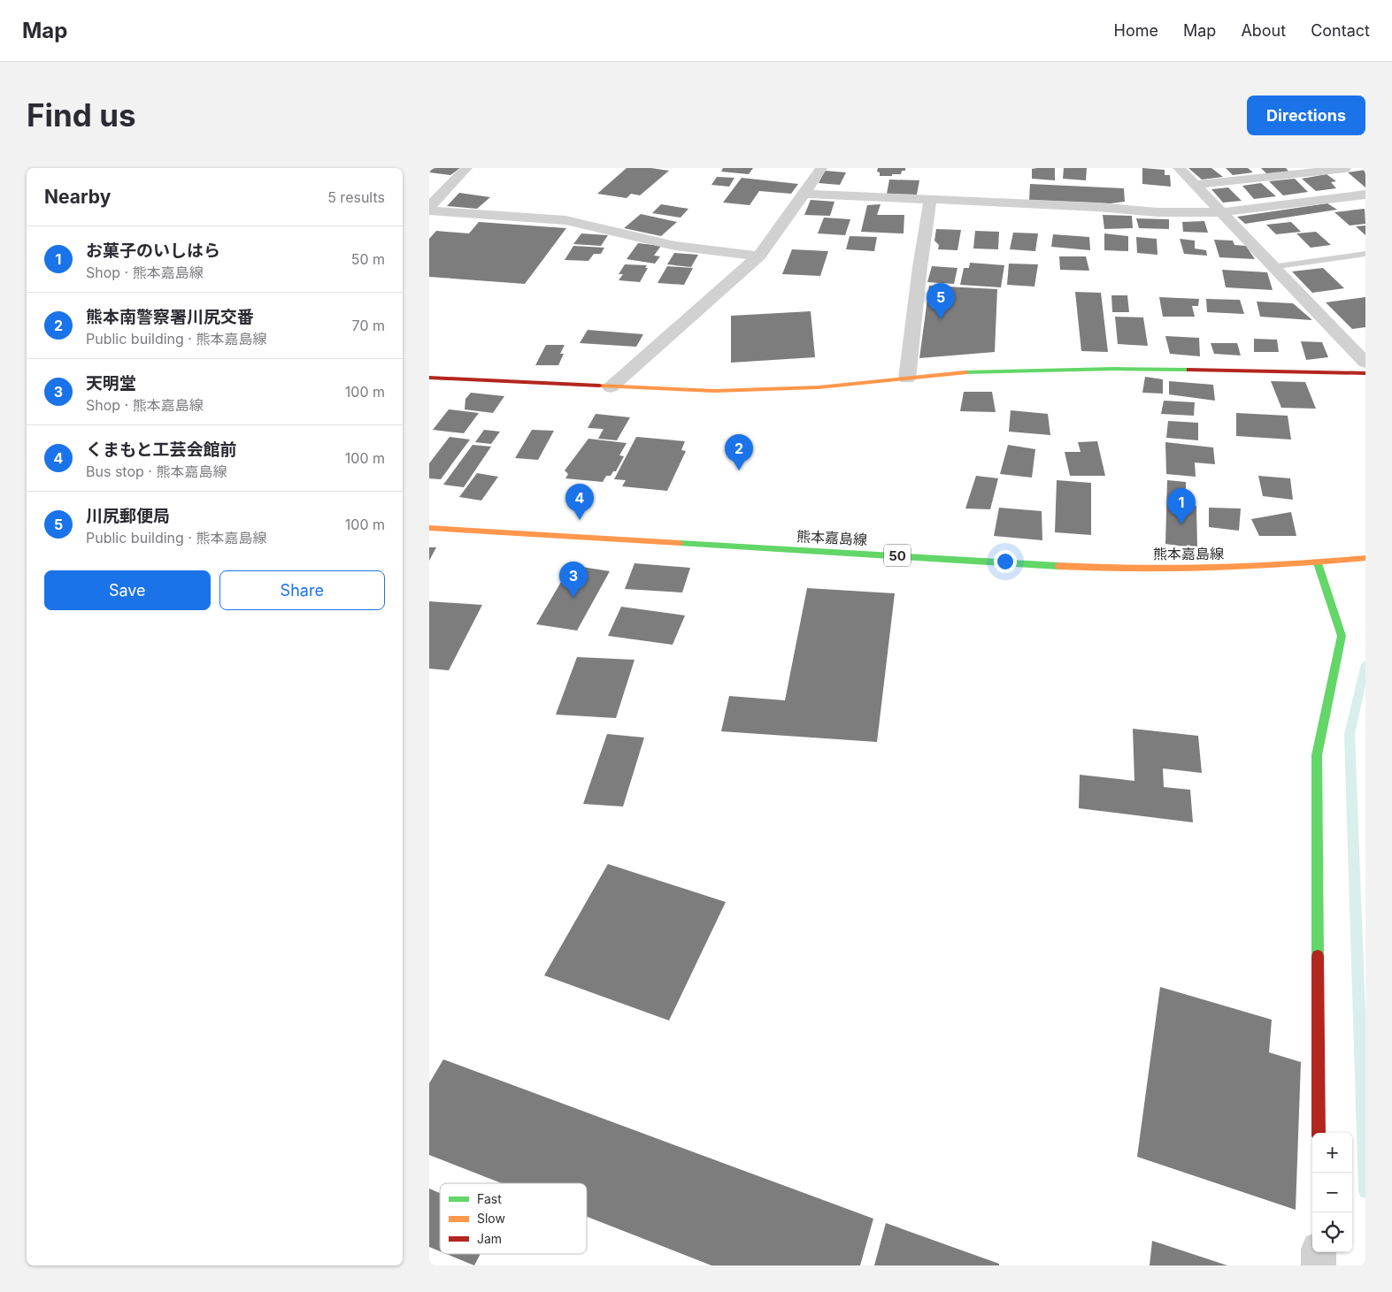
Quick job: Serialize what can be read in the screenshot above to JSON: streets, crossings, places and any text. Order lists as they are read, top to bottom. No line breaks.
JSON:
{"streets":{"street":["熊本嘉島線","50"]},"legend":["Fast","Slow","Jam"],"page":{"header":"Map","nav":["Home","Map","About","Contact"],"buttons":["Directions",["Save","Share"]],"title":"Find us","heading":["Nearby","5 results"],"list":[{"mark":"1","name":"お菓子のいしはら","note":"Shop · 熊本嘉島線","value":"50 m"},{"mark":"2","name":"熊本南警察署川尻交番","note":"Public building · 熊本嘉島線","value":"70 m"},{"mark":"3","name":"天明堂","note":"Shop · 熊本嘉島線","value":"100 m"},{"mark":"4","name":"くまもと工芸会館前","note":"Bus stop · 熊本嘉島線","value":"100 m"},{"mark":"5","name":"川尻郵便局","note":"Public building · 熊本嘉島線","value":"100 m"}],"pins":["5","2","4","1","3"],"map_buttons":["+","−"]}}
